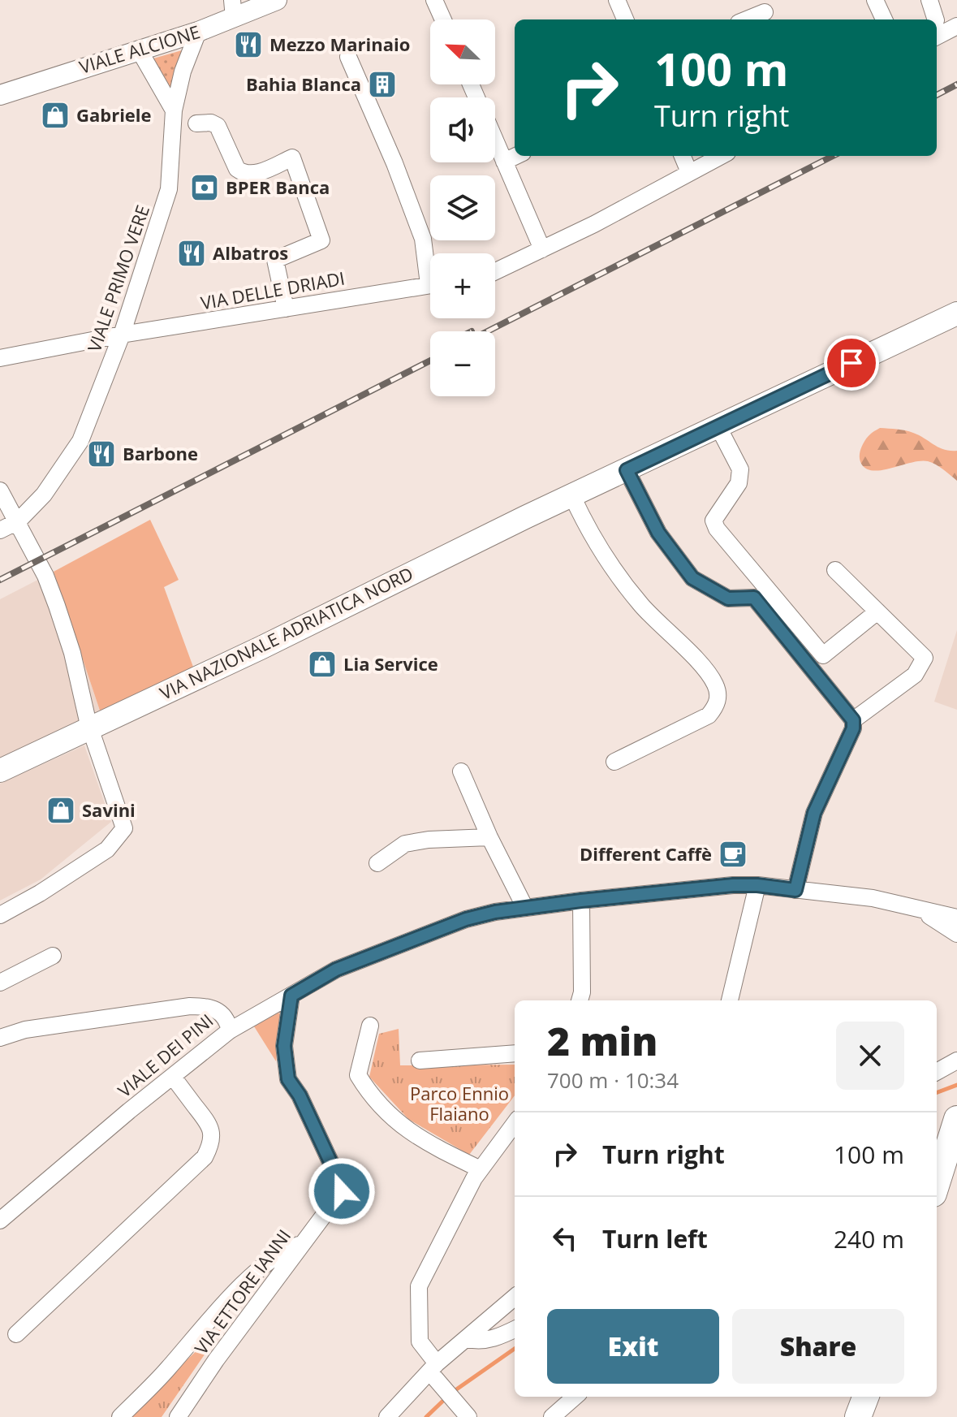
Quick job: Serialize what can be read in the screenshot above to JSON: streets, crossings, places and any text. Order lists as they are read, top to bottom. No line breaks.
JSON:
{"streets":{"main road":["VIA NAZIONALE ADRIATICA NORD"],"street":["VIALE ALCIONE","VIALE PRIMO VERE","VIA DELLE DRIADI","VIALE DEI PINI","VIA ETTORE IANNI"]},"crossings":[["VIALE ALCIONE","VIALE PRIMO VERE"],["VIALE PRIMO VERE","VIA DELLE DRIADI"]],"parks":["Parco Ennio Flaiano"],"places":{"restaurant":["Mezzo Marinaio","Albatros","Barbone"],"building":["Bahia Blanca"],"shop":["Gabriele","Lia Service","Savini"],"bank":["BPER Banca"],"cafe":["Different Caffè"]},"north":"top left","page":{"map_buttons":["+","−"],"turn":["100 m","Turn right"],"heading":["2 min","700 m · 10:34"],"list":[{"name":"Turn right","value":"100 m"},{"name":"Turn left","value":"240 m"}],"buttons":["Exit","Share"]}}
